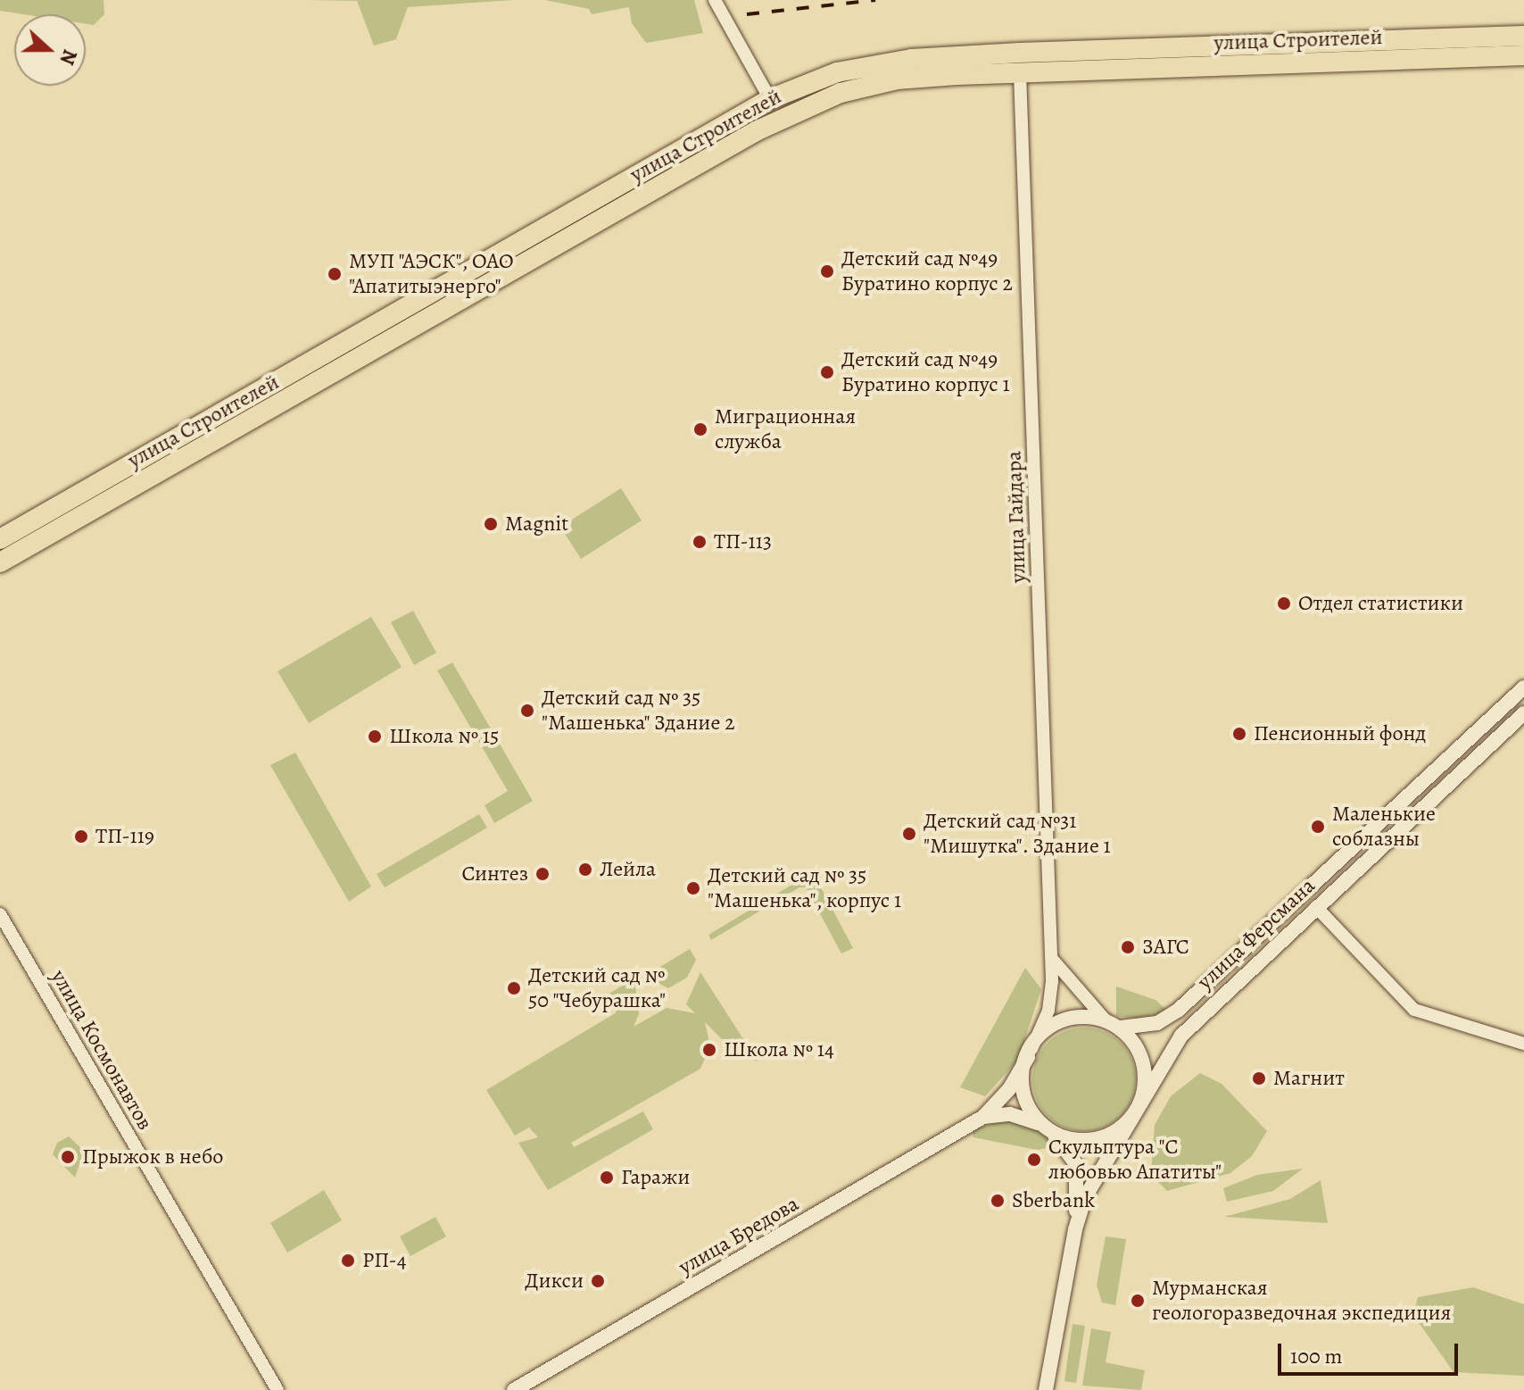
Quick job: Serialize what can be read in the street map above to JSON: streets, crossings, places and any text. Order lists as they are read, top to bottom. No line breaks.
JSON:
{"streets":{"main road":["улица Строителей"],"street":["улица Гайдара","улица Ферсмана","улица Космонавтов","улица Бредова"]},"crossings":[["улица Строителей","улица Гайдара"],["улица Гайдара","улица Ферсмана"]],"places":["Детский сад №49 Буратино корпус 2","МУП \"АЭСК\", ОАО \"Апатитыэнерго\"","Детский сад №49 Буратино корпус 1","Миграционная служба","Magnit","ТП-113","Отдел статистики","Детский сад № 35 \"Машенька\" Здание 2","Пенсионный фонд","Школа № 15","Маленькие соблазны","Детский сад №31 \"Мишутка\". Здание 1","ТП-119","Лейла","Синтез","Детский сад № 35 \"Машенька\", корпус 1","ЗАГС","Детский сад № 50 \"Чебурашка\"","Школа № 14","Магнит","Прыжок в небо","Скульптура \"С любовью Апатиты\"","Гаражи","Sberbank","РП-4","Дикси","Мурманская геологоразведочная экспедиция"],"scale_bar":"100 m","north":"right"}
